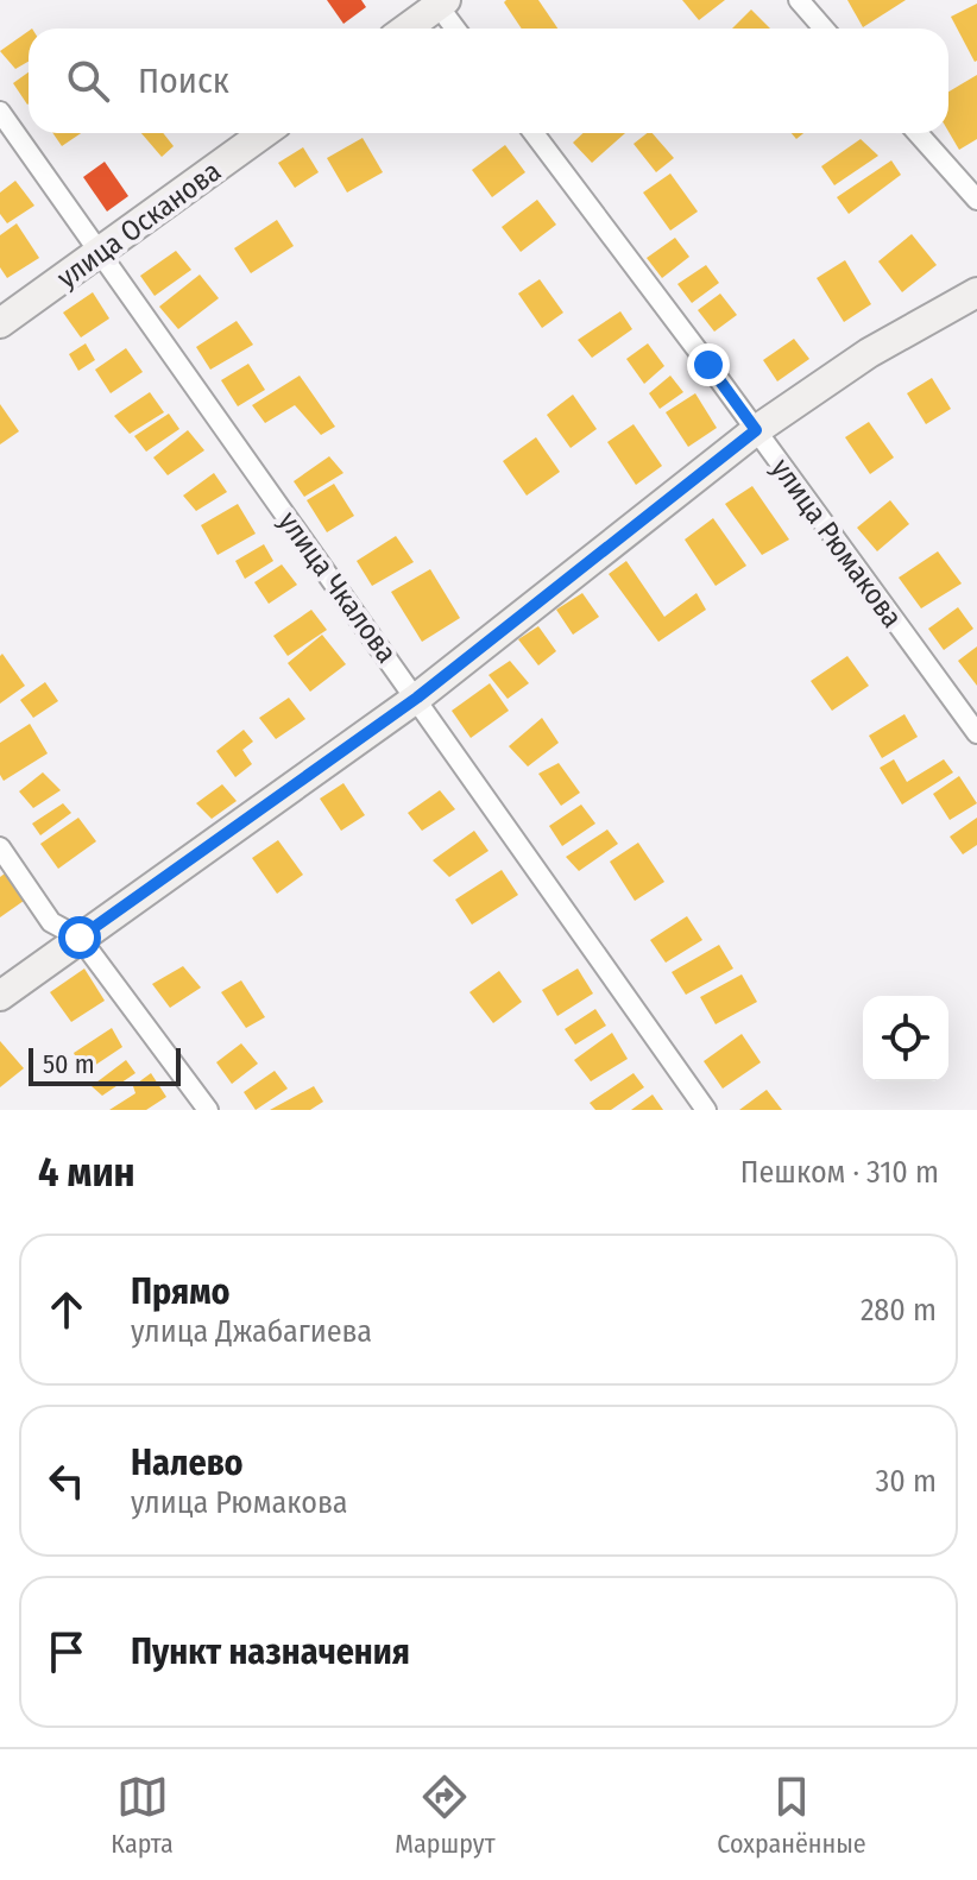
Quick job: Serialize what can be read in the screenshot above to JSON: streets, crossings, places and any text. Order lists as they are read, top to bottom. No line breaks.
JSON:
{"streets":{"main road":["улица Осканова"],"street":["улица Рюмакова","улица Чкалова"]},"crossings":[["улица Осканова","улица Чкалова"]],"scale_bar":"50 m","page":{"search":"Поиск","scale":"50 m","heading":["4 мин","Пешком · 310 m"],"list":[["Прямо","улица Джабагиева","280 m"],["Налево","улица Рюмакова","30 m"],"Пункт назначения"],"nav":["Карта","Маршрут","Сохранённые"]}}
